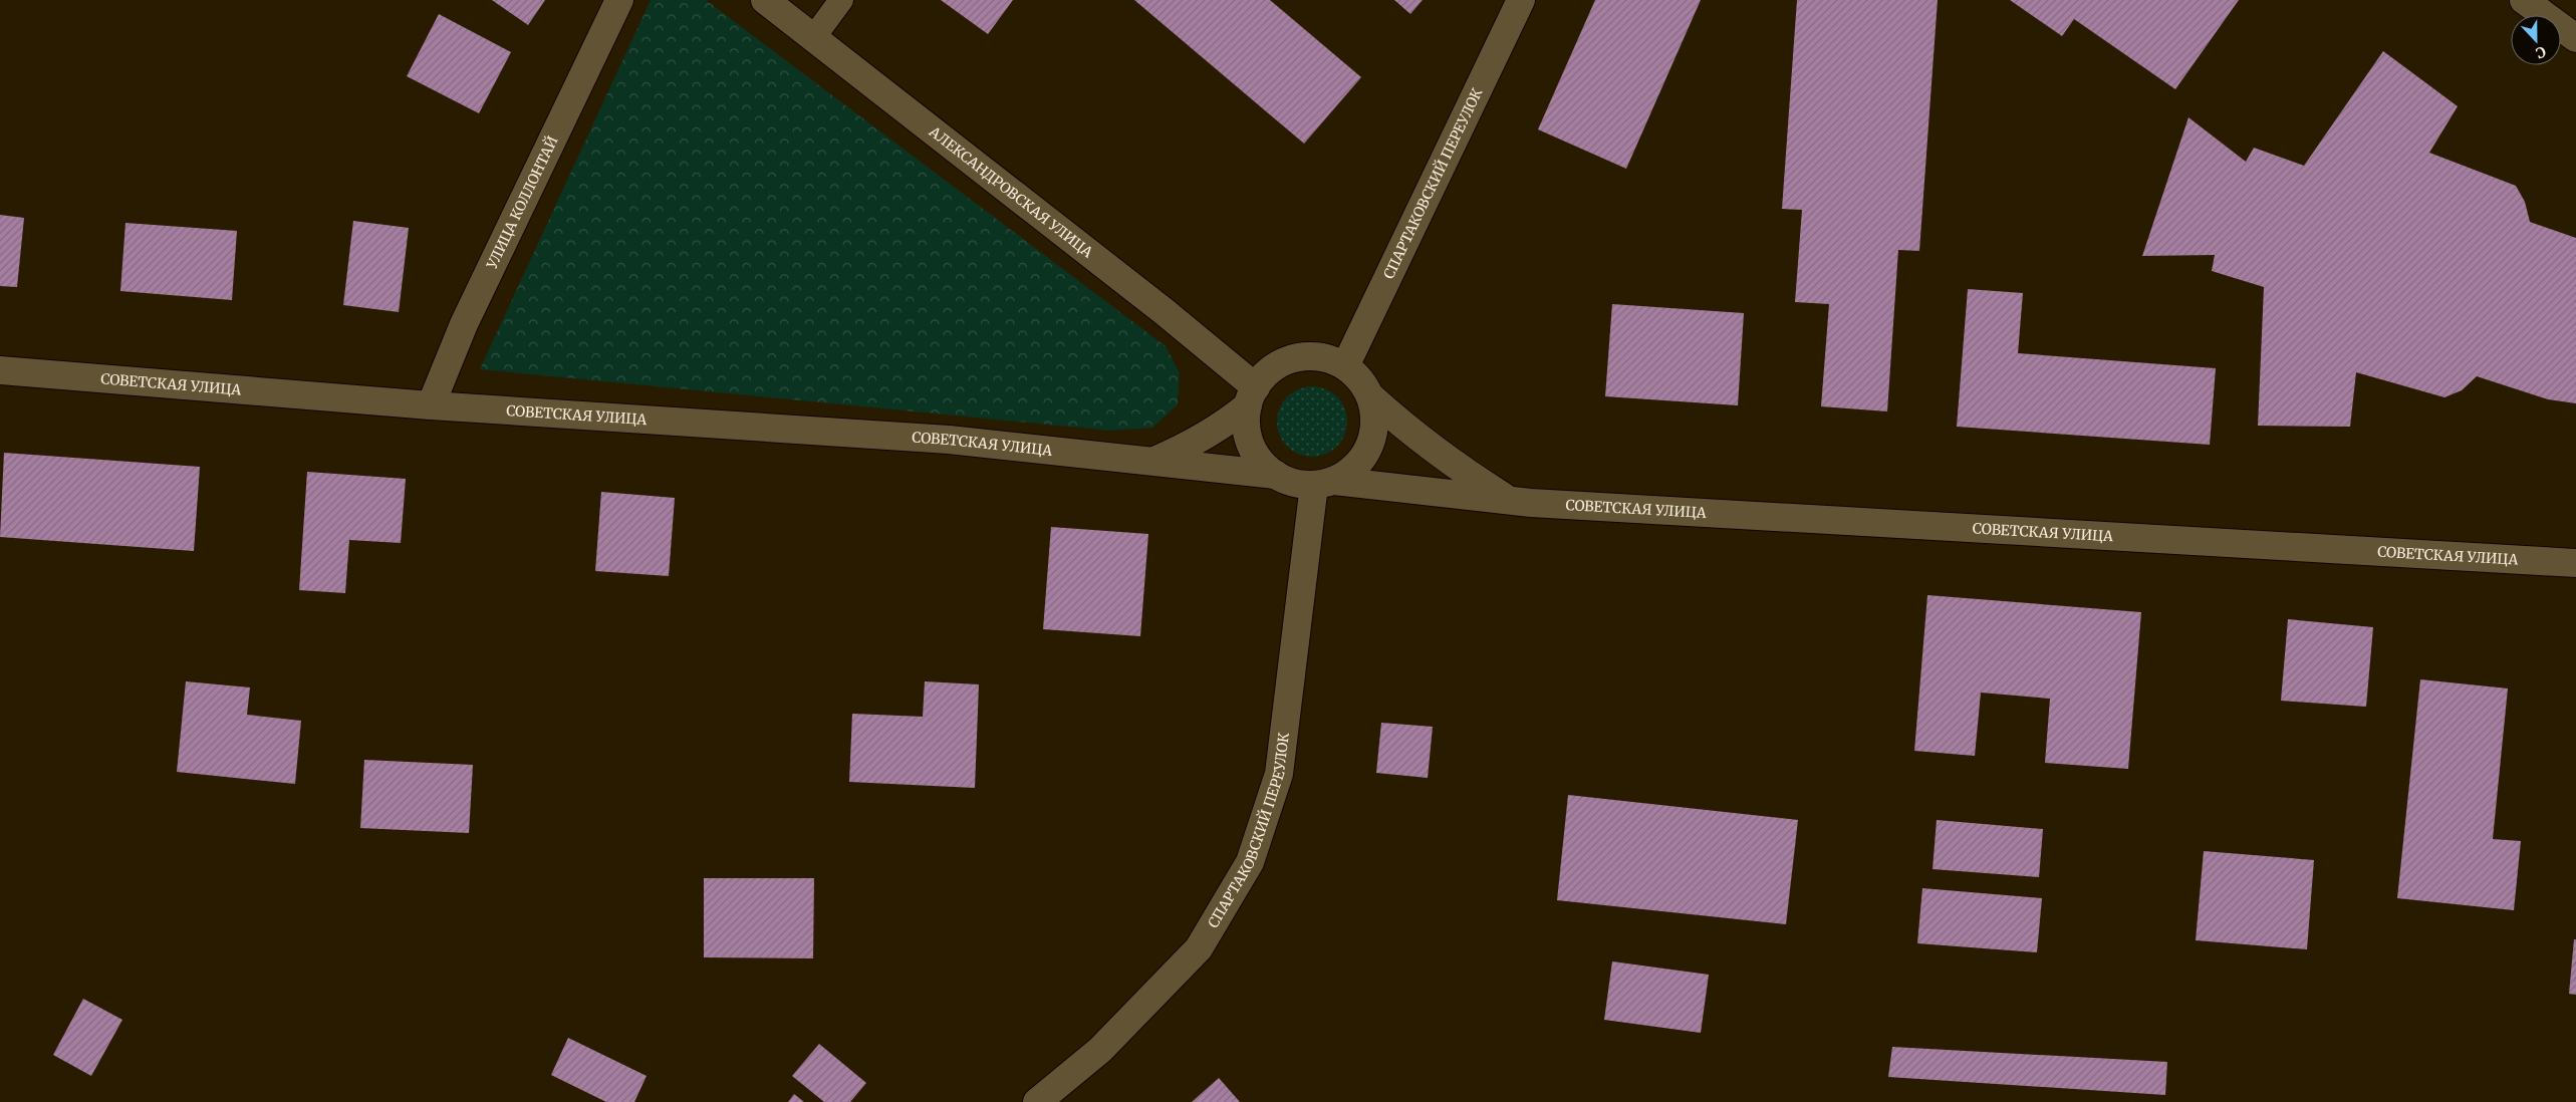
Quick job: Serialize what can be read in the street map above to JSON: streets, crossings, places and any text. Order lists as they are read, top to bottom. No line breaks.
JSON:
{"streets":{"main road":["СПАРТАКОВСКИЙ ПЕРЕУЛОК","АЛЕКСАНДРОВСКАЯ УЛИЦА","УЛИЦА КОЛЛОНТАЙ","СОВЕТСКАЯ УЛИЦА"]},"crossings":[["СПАРТАКОВСКИЙ ПЕРЕУЛОК","АЛЕКСАНДРОВСКАЯ УЛИЦА"],["СПАРТАКОВСКИЙ ПЕРЕУЛОК","СОВЕТСКАЯ УЛИЦА"],["АЛЕКСАНДРОВСКАЯ УЛИЦА","СОВЕТСКАЯ УЛИЦА"],["УЛИЦА КОЛЛОНТАЙ","СОВЕТСКАЯ УЛИЦА"]],"north":"bottom"}
